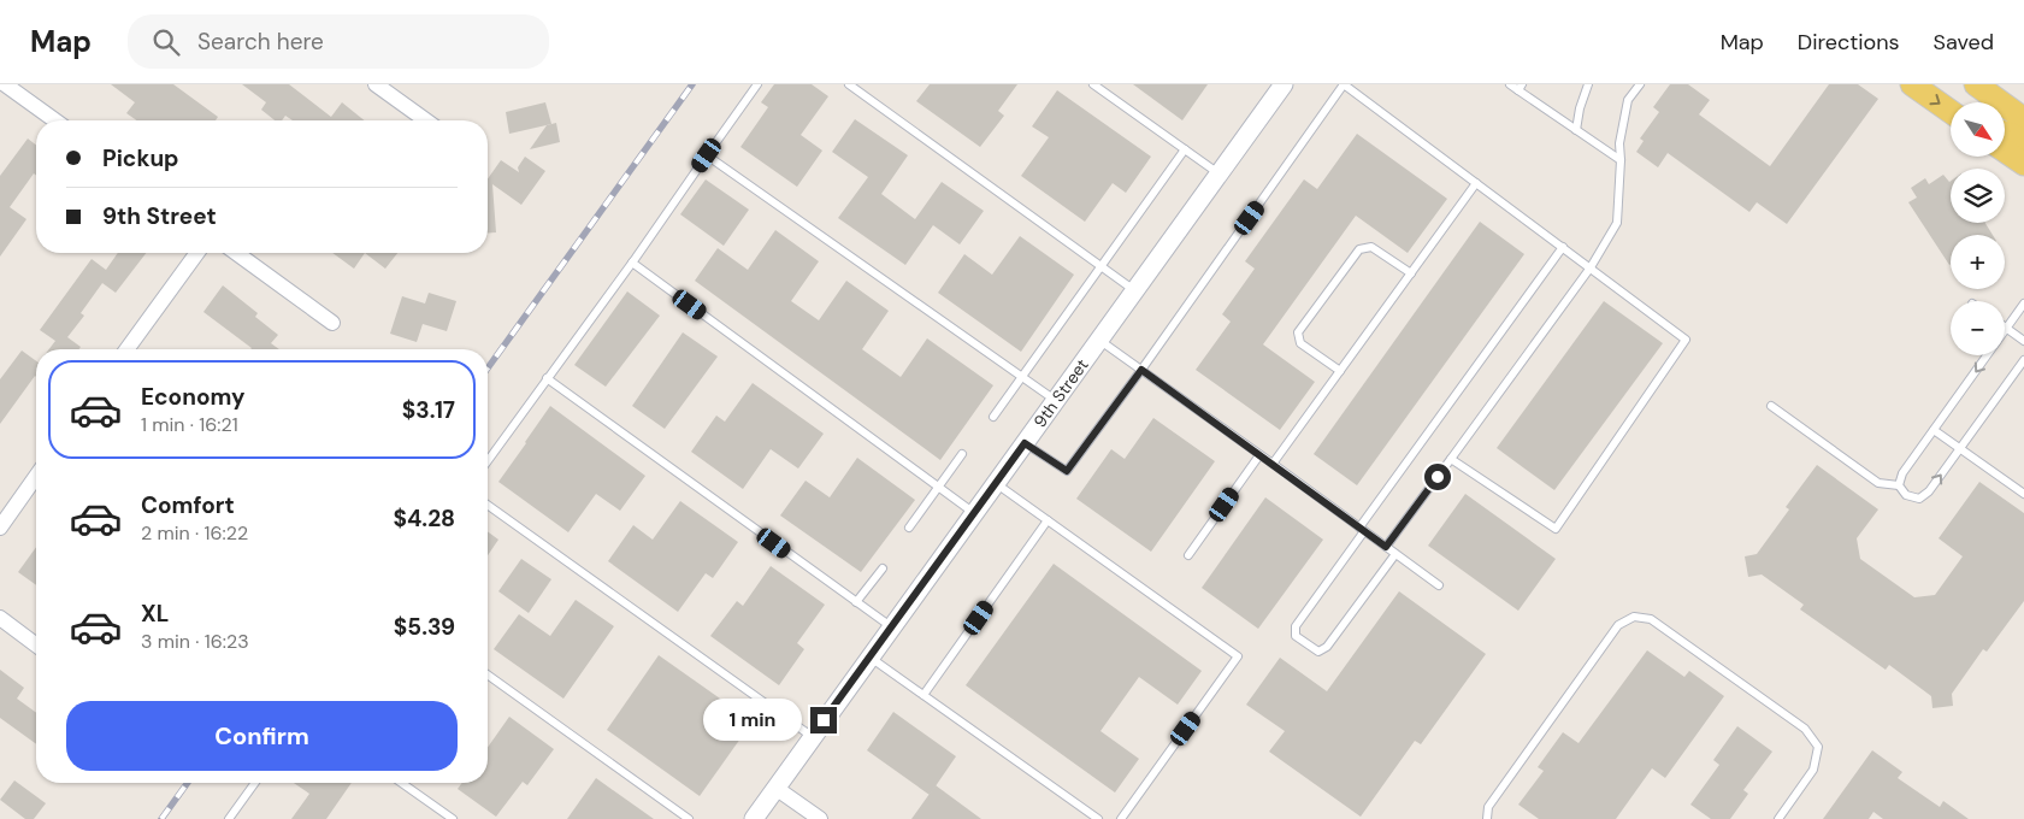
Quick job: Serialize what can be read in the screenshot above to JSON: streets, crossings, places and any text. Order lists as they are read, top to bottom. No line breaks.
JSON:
{"streets":{"street":["9th Street"]},"north":"bottom right","page":{"header":"Map","search":"Search here","nav":["Map","Directions","Saved"],"map_buttons":["+","−"],"banner":["Pickup","9th Street"],"list":[{"name":"Economy","note":"1 min · 16:21","value":"$3.17"},{"name":"Comfort","note":"2 min · 16:22","value":"$4.28"},{"name":"XL","note":"3 min · 16:23","value":"$5.39"}],"buttons":"Confirm","bubble":"1 min"}}
